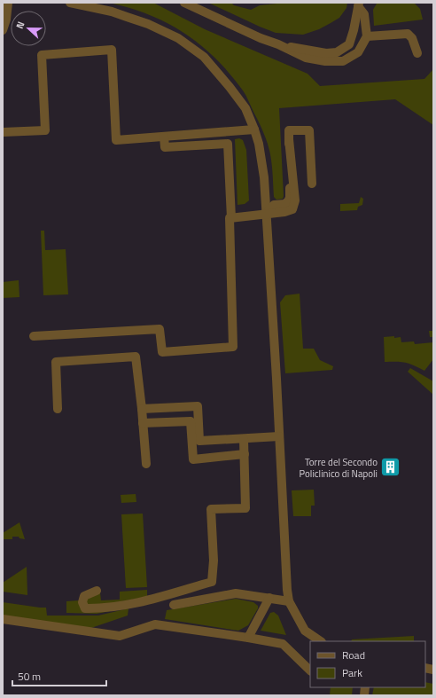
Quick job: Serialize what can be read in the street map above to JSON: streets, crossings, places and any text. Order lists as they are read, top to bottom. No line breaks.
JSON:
{"places":{"building":["Torre del Secondo Policlinico di Napoli"]},"legend":["Road","Park"],"scale_bar":"50 m","north":"left"}
